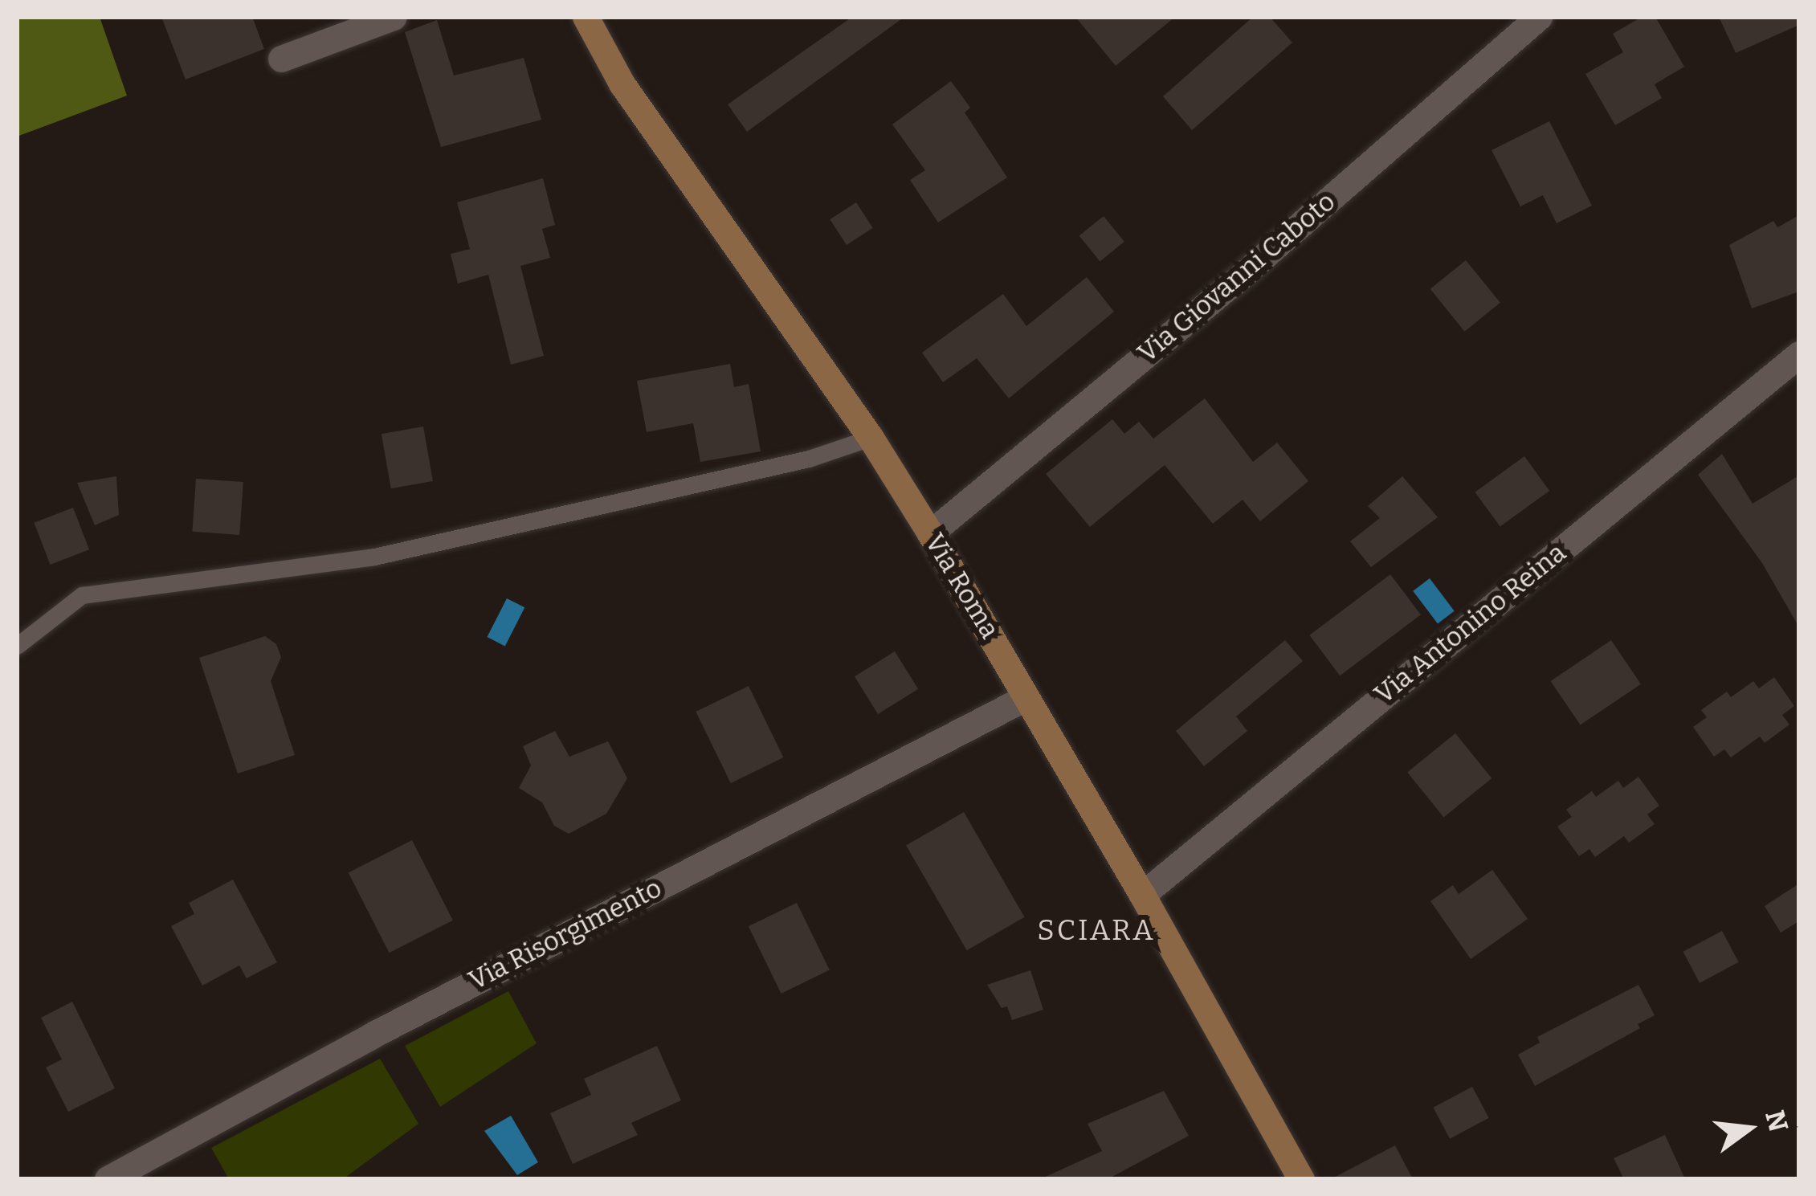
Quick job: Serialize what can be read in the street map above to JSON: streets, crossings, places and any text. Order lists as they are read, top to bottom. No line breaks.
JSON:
{"streets":{"main road":["Via Roma"],"street":["Via Giovanni Caboto","Via Antonino Reina","Via Risorgimento"]},"crossings":[["Via Giovanni Caboto","Via Roma"],["Via Roma","Via Antonino Reina"],["Via Roma","Via Risorgimento"]],"districts":["SCIARA"],"north":"right"}
